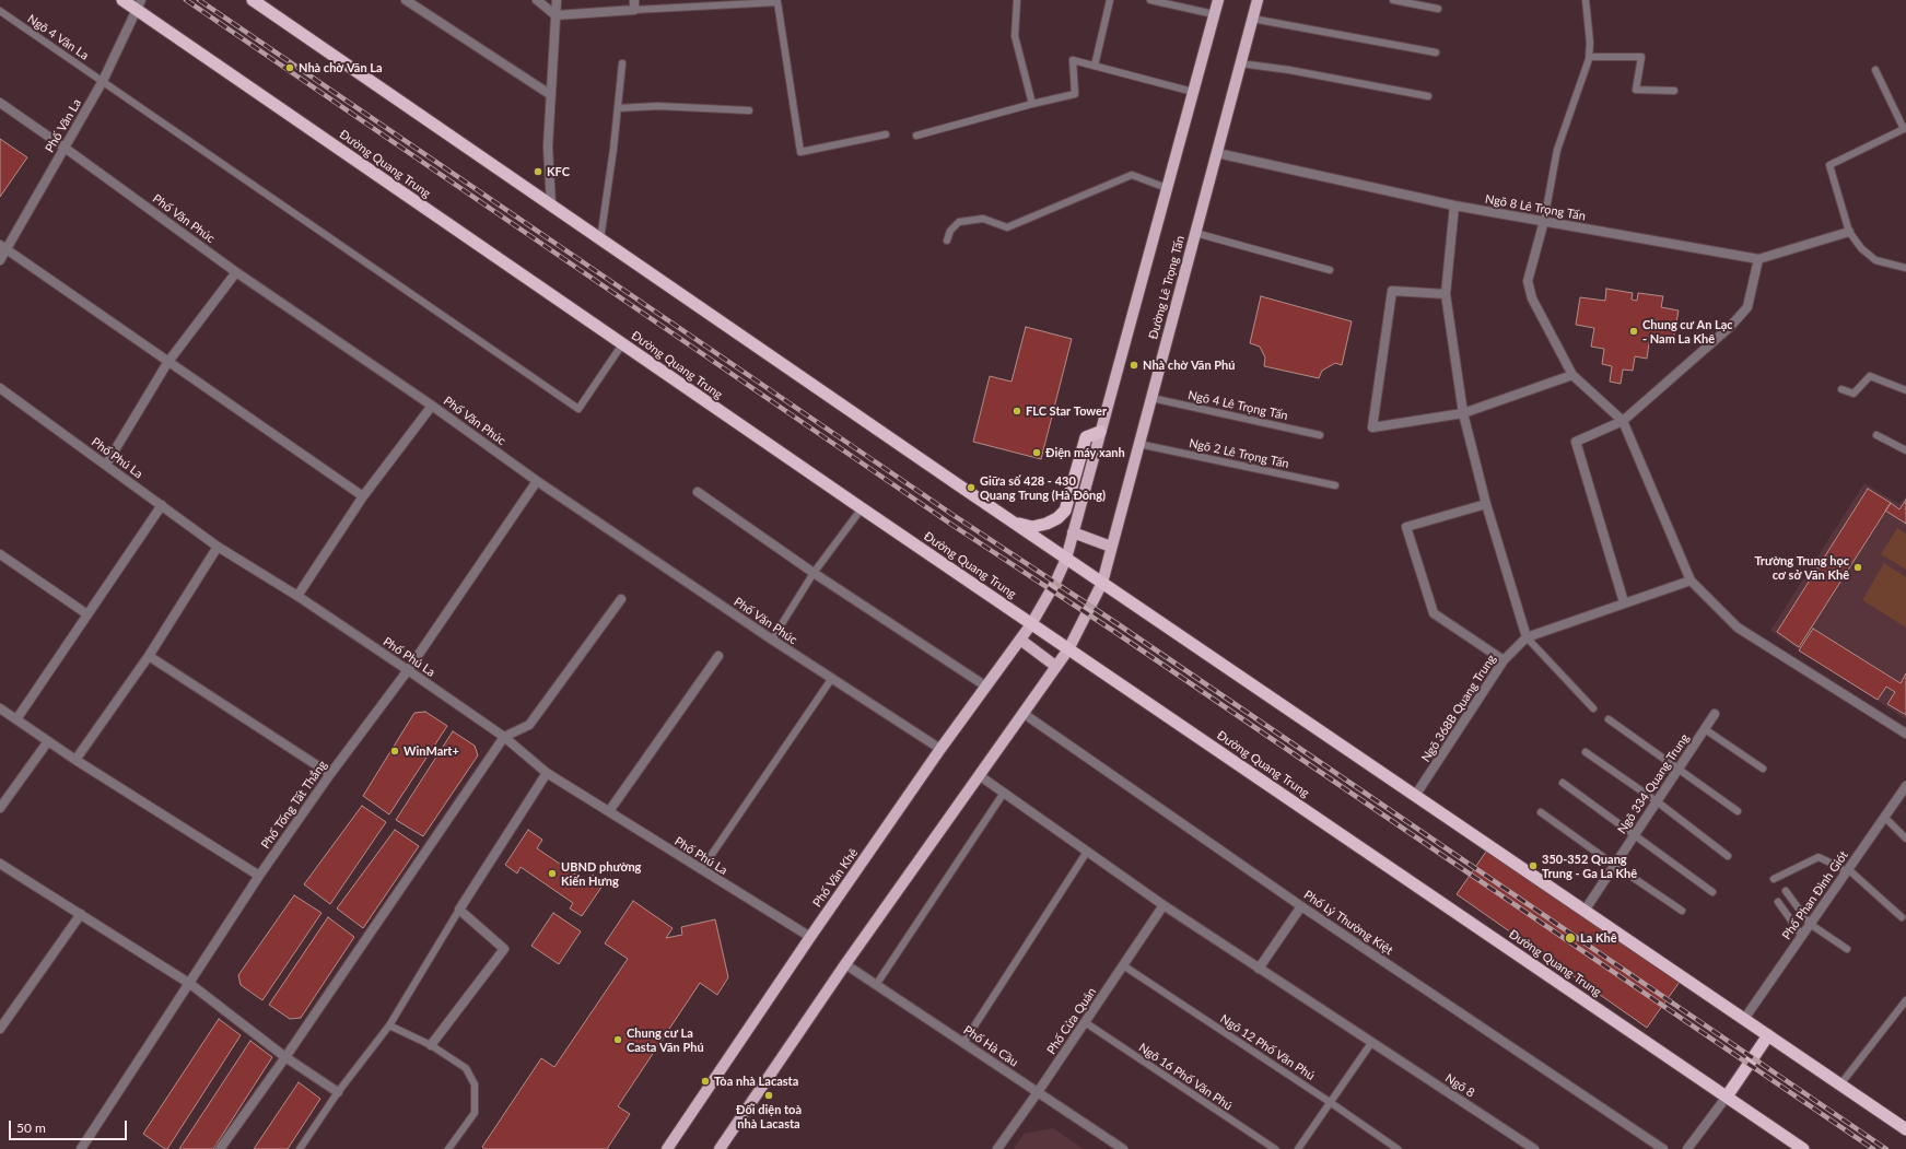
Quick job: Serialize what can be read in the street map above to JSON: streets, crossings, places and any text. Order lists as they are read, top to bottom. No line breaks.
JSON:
{"streets":{"highway":["Đường Quang Trung"],"main road":["Đường Lê Trọng Tấn","Phố Văn Khê"],"street":["Phố Văn La","Ngõ 8 Lê Trọng Tấn","Phố Văn Phúc","Phố Phú La","Ngõ 368B Quang Trung","Ngõ 334 Quang Trung","Phố Tống Tất Thắng","Phố Phan Đình Giót","Phố Lý Thường Kiệt","Phố Cửa Quán","Phố Hà Cầu","Ngõ 8"],"lane":["Ngõ 4 Văn La","Ngõ 4 Lê Trọng Tấn","Ngõ 2 Lê Trọng Tấn","Ngõ 12 Phố Văn Phú","Ngõ 16 Phố Văn Phú"]},"crossings":[["Ngõ 4 Văn La","Phố Văn La"],["Ngõ 4 Văn La","Đường Quang Trung"],["Phố Văn La","Đường Quang Trung"],["Phố Văn La","Phố Văn Phúc"],["Đường Quang Trung","Đường Lê Trọng Tấn"],["Đường Quang Trung","Phố Văn Khê"],["Ngõ 8 Lê Trọng Tấn","Đường Lê Trọng Tấn"],["Phố Văn Phúc","Phố Tống Tất Thắng"],["Phố Văn Phúc","Phố Văn Khê"],["Đường Lê Trọng Tấn","Ngõ 4 Lê Trọng Tấn"],["Đường Lê Trọng Tấn","Ngõ 2 Lê Trọng Tấn"],["Phố Phú La","Phố Tống Tất Thắng"],["Phố Phú La","Phố Văn Khê"],["Phố Cửa Quán","Phố Hà Cầu"],["Phố Cửa Quán","Ngõ 12 Phố Văn Phú"],["Phố Cửa Quán","Ngõ 16 Phố Văn Phú"],["Phố Cửa Quán","Ngõ 8"]],"places":["Nhà chờ Văn La","KFC","Chung cư An Lạc - Nam La Khê","Nhà chờ Văn Phú","FLC Star Tower","Điện máy xanh","Giữa số 428 - 430 Quang Trung (Hà Đông)","Trường Trung học cơ sở Văn Khê","WinMart+","350-352 Quang Trung - Ga La Khê","UBND phường Kiến Hưng","La Khê","Chung cư La Casta Văn Phú","Tòa nhà Lacasta","Đối diện toà nhà Lacasta"],"scale_bar":"50 m"}
